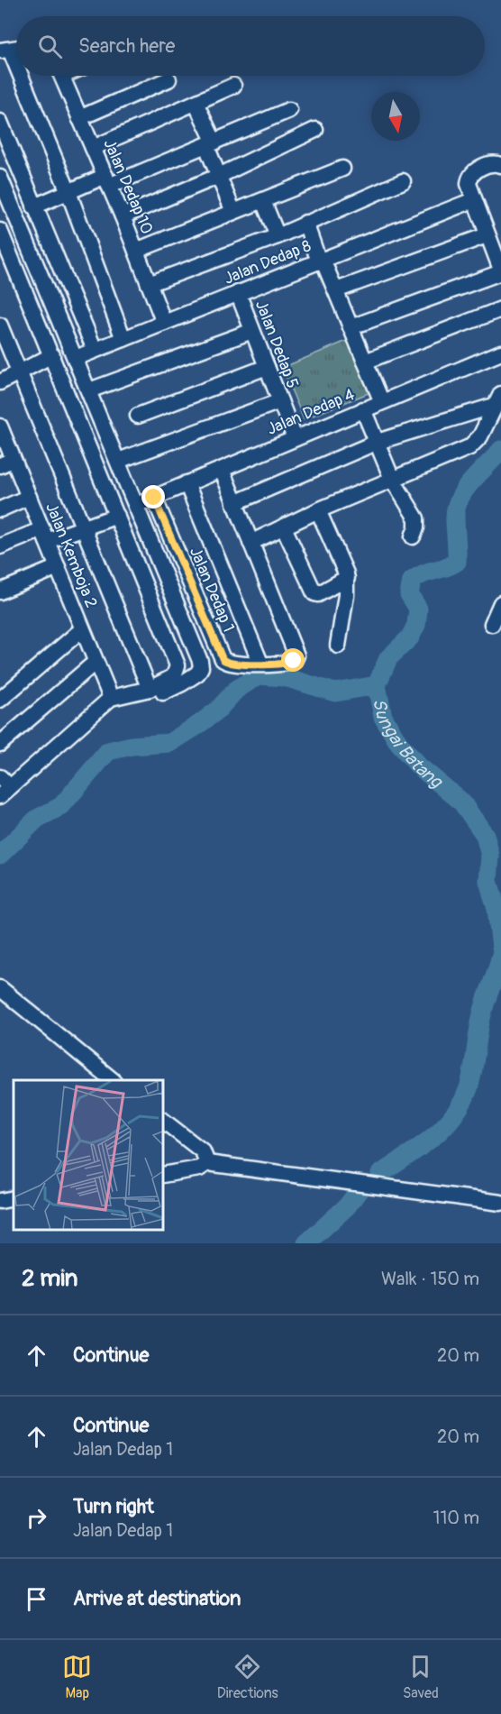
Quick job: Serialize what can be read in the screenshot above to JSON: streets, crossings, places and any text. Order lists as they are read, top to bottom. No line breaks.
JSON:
{"streets":{"street":["Jalan Dedap 10","Jalan Dedap 8","Jalan Dedap 5","Jalan Dedap 4","Jalan Kemboja 2","Jalan Dedap 1"]},"crossings":[["Jalan Dedap 10","Jalan Dedap 8"],["Jalan Dedap 8","Jalan Dedap 5"],["Jalan Dedap 5","Jalan Dedap 4"],["Jalan Dedap 4","Jalan Dedap 1"]],"water":["Sungai Batang"],"north":"bottom","page":{"search":"Search here","heading":["2 min","Walk · 150 m"],"list":[["Continue","20 m"],["Continue","Jalan Dedap 1","20 m"],["Turn right","Jalan Dedap 1","110 m"],"Arrive at destination"],"nav":["Map","Directions","Saved"]}}
